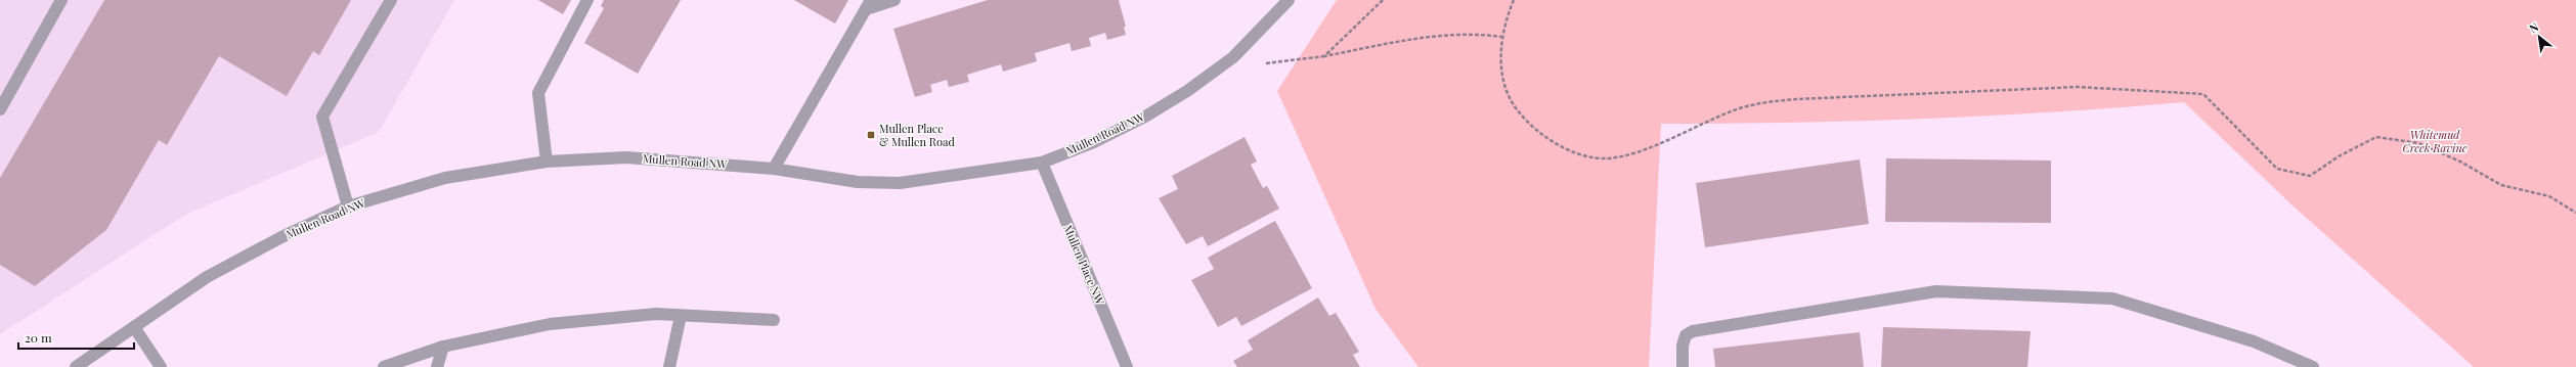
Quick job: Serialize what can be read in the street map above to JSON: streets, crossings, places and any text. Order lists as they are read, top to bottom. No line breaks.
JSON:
{"streets":{"street":["Mullen Road NW","Mullen Place NW"]},"crossings":[["Mullen Road NW","Mullen Place NW"]],"parks":["Whitemud Creek Ravine"],"places":{"transit":["Mullen Place & Mullen Road"]},"scale_bar":"20 m","north":"top left"}
